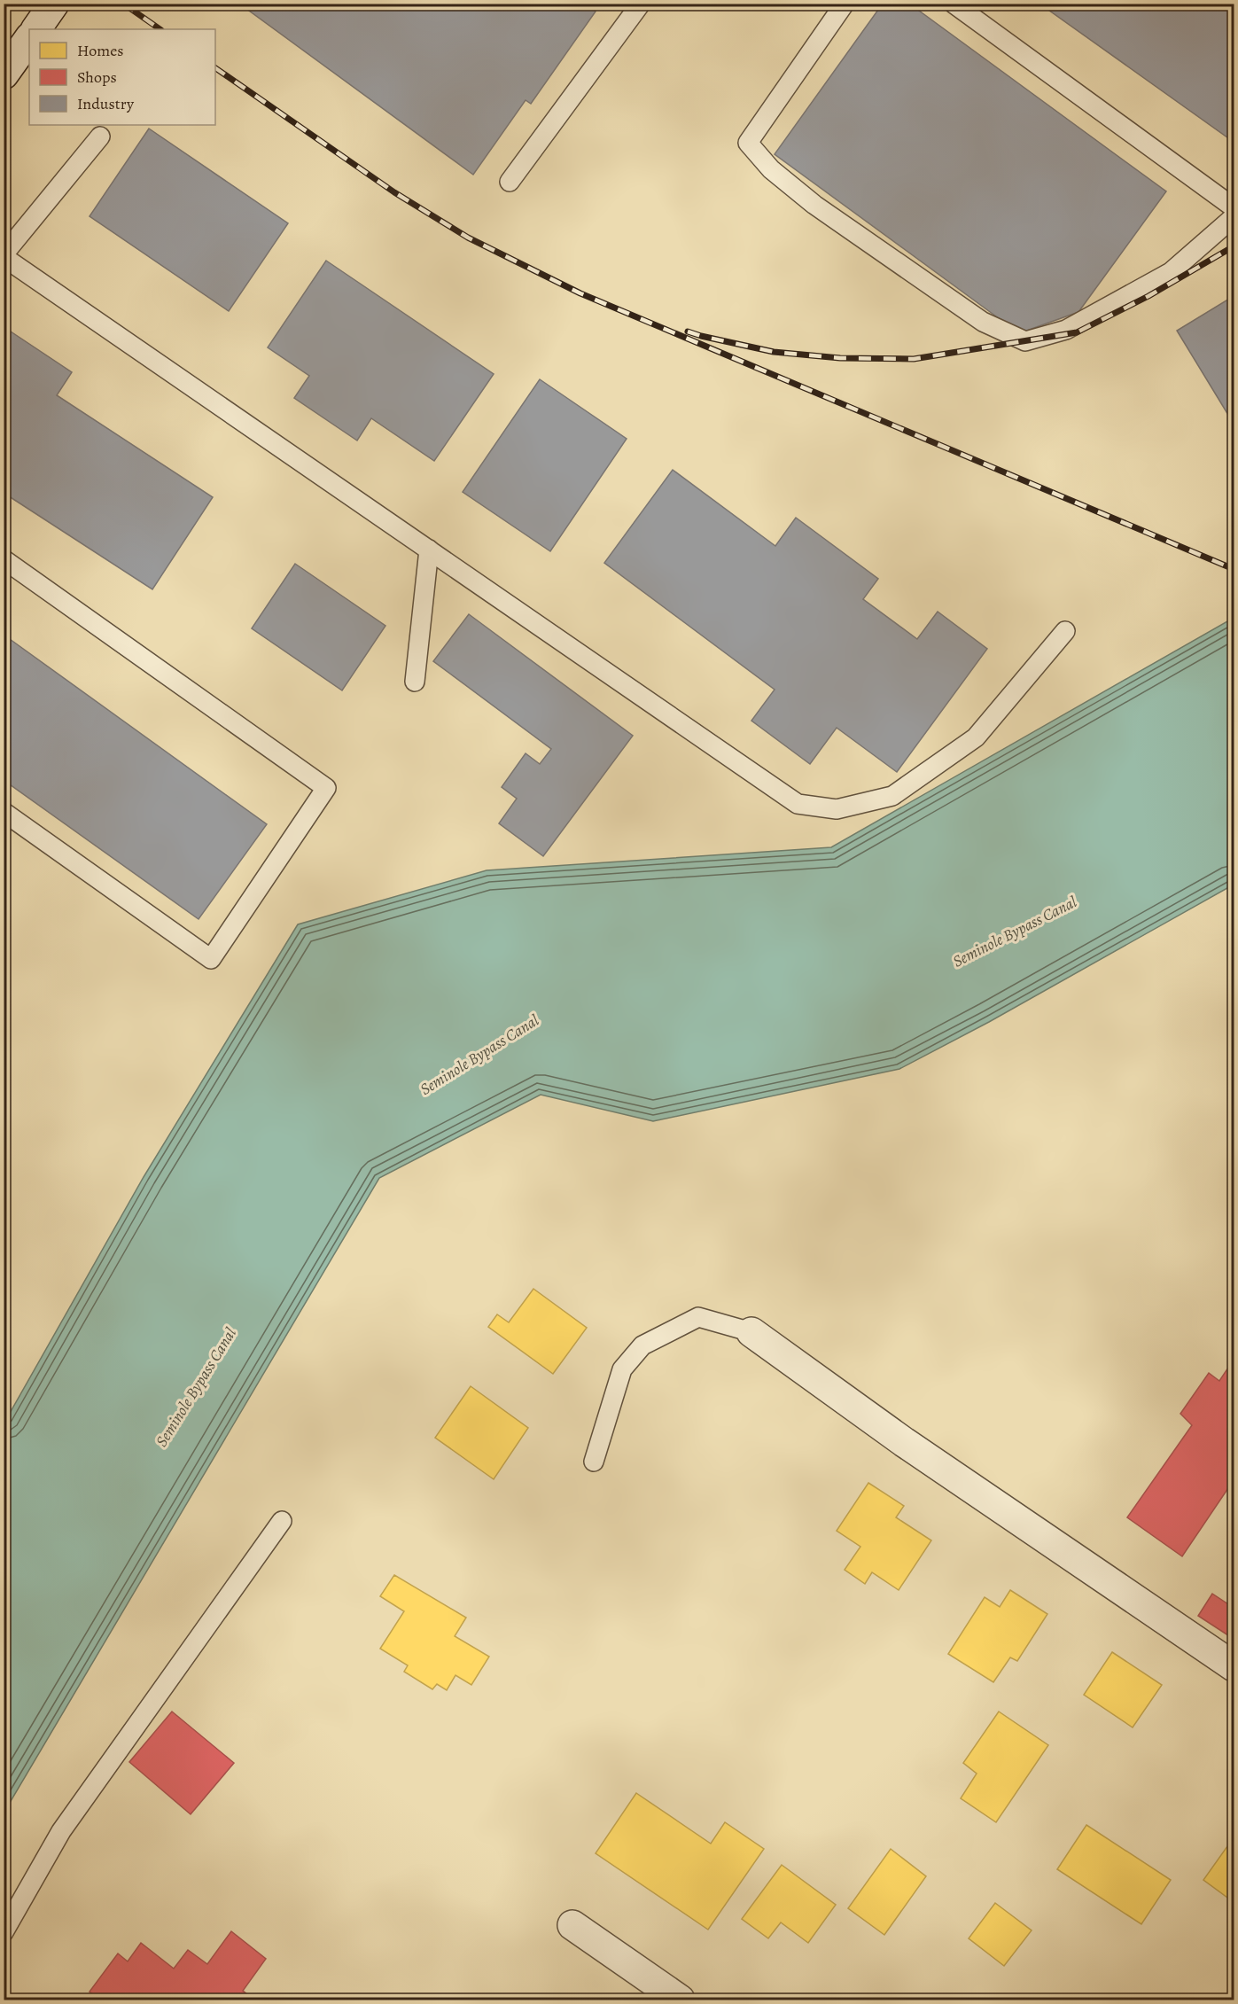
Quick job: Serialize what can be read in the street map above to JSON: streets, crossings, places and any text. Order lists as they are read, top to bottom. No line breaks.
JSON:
{"water":["Seminole Bypass Canal"],"legend":["Homes","Shops","Industry"]}
